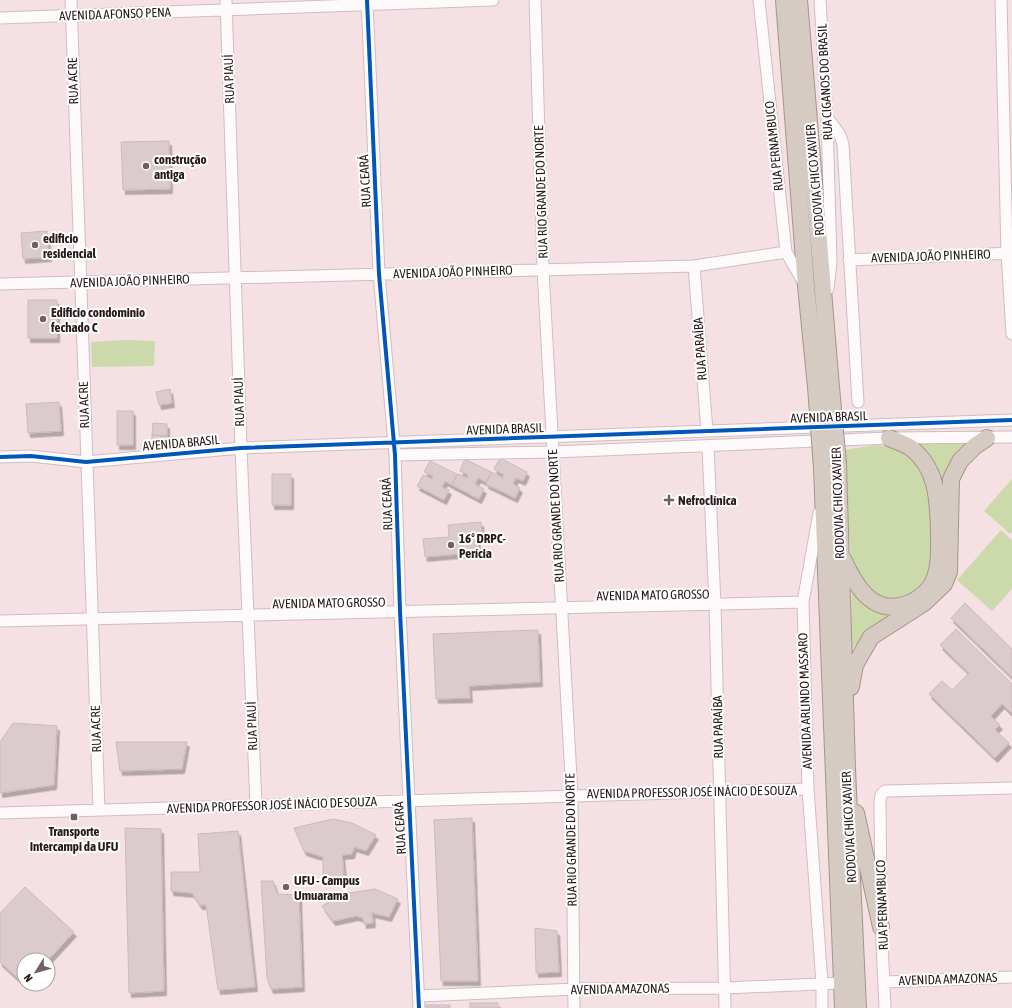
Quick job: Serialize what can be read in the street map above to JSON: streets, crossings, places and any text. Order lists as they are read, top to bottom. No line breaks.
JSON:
{"streets":{"highway":["RODOVIA CHICO XAVIER"],"street":["AVENIDA AFONSO PENA","RUA PIAUÍ","RUA ACRE","RUA CIGANOS DO BRASIL","RUA PERNAMBUCO","RUA CEARÁ","RUA RIO GRANDE DO NORTE","AVENIDA JOÃO PINHEIRO","RUA PARAÍBA","AVENIDA BRASIL","AVENIDA MATO GROSSO","AVENIDA ARLINDO MASSARO","AVENIDA PROFESSOR JOSÉ INÁCIO DE SOUZA","AVENIDA AMAZONAS"]},"crossings":[["AVENIDA AFONSO PENA","RUA PIAUÍ"],["AVENIDA AFONSO PENA","RUA ACRE"],["AVENIDA AFONSO PENA","RUA CEARÁ"],["RUA PIAUÍ","AVENIDA JOÃO PINHEIRO"],["RUA PIAUÍ","AVENIDA BRASIL"],["RUA PIAUÍ","AVENIDA MATO GROSSO"],["RUA PIAUÍ","AVENIDA PROFESSOR JOSÉ INÁCIO DE SOUZA"],["RUA ACRE","AVENIDA JOÃO PINHEIRO"],["RUA ACRE","AVENIDA BRASIL"],["RUA ACRE","AVENIDA MATO GROSSO"],["RUA ACRE","AVENIDA PROFESSOR JOSÉ INÁCIO DE SOUZA"],["RUA CIGANOS DO BRASIL","RODOVIA CHICO XAVIER"],["RUA PERNAMBUCO","RODOVIA CHICO XAVIER"],["RUA PERNAMBUCO","AVENIDA JOÃO PINHEIRO"],["RUA PERNAMBUCO","AVENIDA AMAZONAS"],["RODOVIA CHICO XAVIER","AVENIDA ARLINDO MASSARO"],["RODOVIA CHICO XAVIER","AVENIDA AMAZONAS"],["RUA CEARÁ","AVENIDA JOÃO PINHEIRO"],["RUA CEARÁ","AVENIDA BRASIL"],["RUA CEARÁ","AVENIDA MATO GROSSO"],["RUA CEARÁ","AVENIDA PROFESSOR JOSÉ INÁCIO DE SOUZA"],["RUA CEARÁ","AVENIDA AMAZONAS"],["RUA RIO GRANDE DO NORTE","AVENIDA JOÃO PINHEIRO"],["RUA RIO GRANDE DO NORTE","AVENIDA BRASIL"],["RUA RIO GRANDE DO NORTE","AVENIDA MATO GROSSO"],["RUA RIO GRANDE DO NORTE","AVENIDA PROFESSOR JOSÉ INÁCIO DE SOUZA"],["RUA RIO GRANDE DO NORTE","AVENIDA AMAZONAS"],["AVENIDA JOÃO PINHEIRO","RUA PARAÍBA"],["RUA PARAÍBA","AVENIDA BRASIL"],["RUA PARAÍBA","AVENIDA MATO GROSSO"],["RUA PARAÍBA","AVENIDA PROFESSOR JOSÉ INÁCIO DE SOUZA"],["RUA PARAÍBA","AVENIDA AMAZONAS"],["AVENIDA MATO GROSSO","AVENIDA ARLINDO MASSARO"],["AVENIDA ARLINDO MASSARO","AVENIDA PROFESSOR JOSÉ INÁCIO DE SOUZA"],["AVENIDA ARLINDO MASSARO","AVENIDA AMAZONAS"]],"places":{"other":["construção antiga","edificio residencial","Edificio condominio fechado C","16° DRPC- Perícia","UFU - Campus Umuarama"],"health":["Nefroclínica"],"transit":["Transporte Intercampi da UFU"]},"north":"bottom left"}
